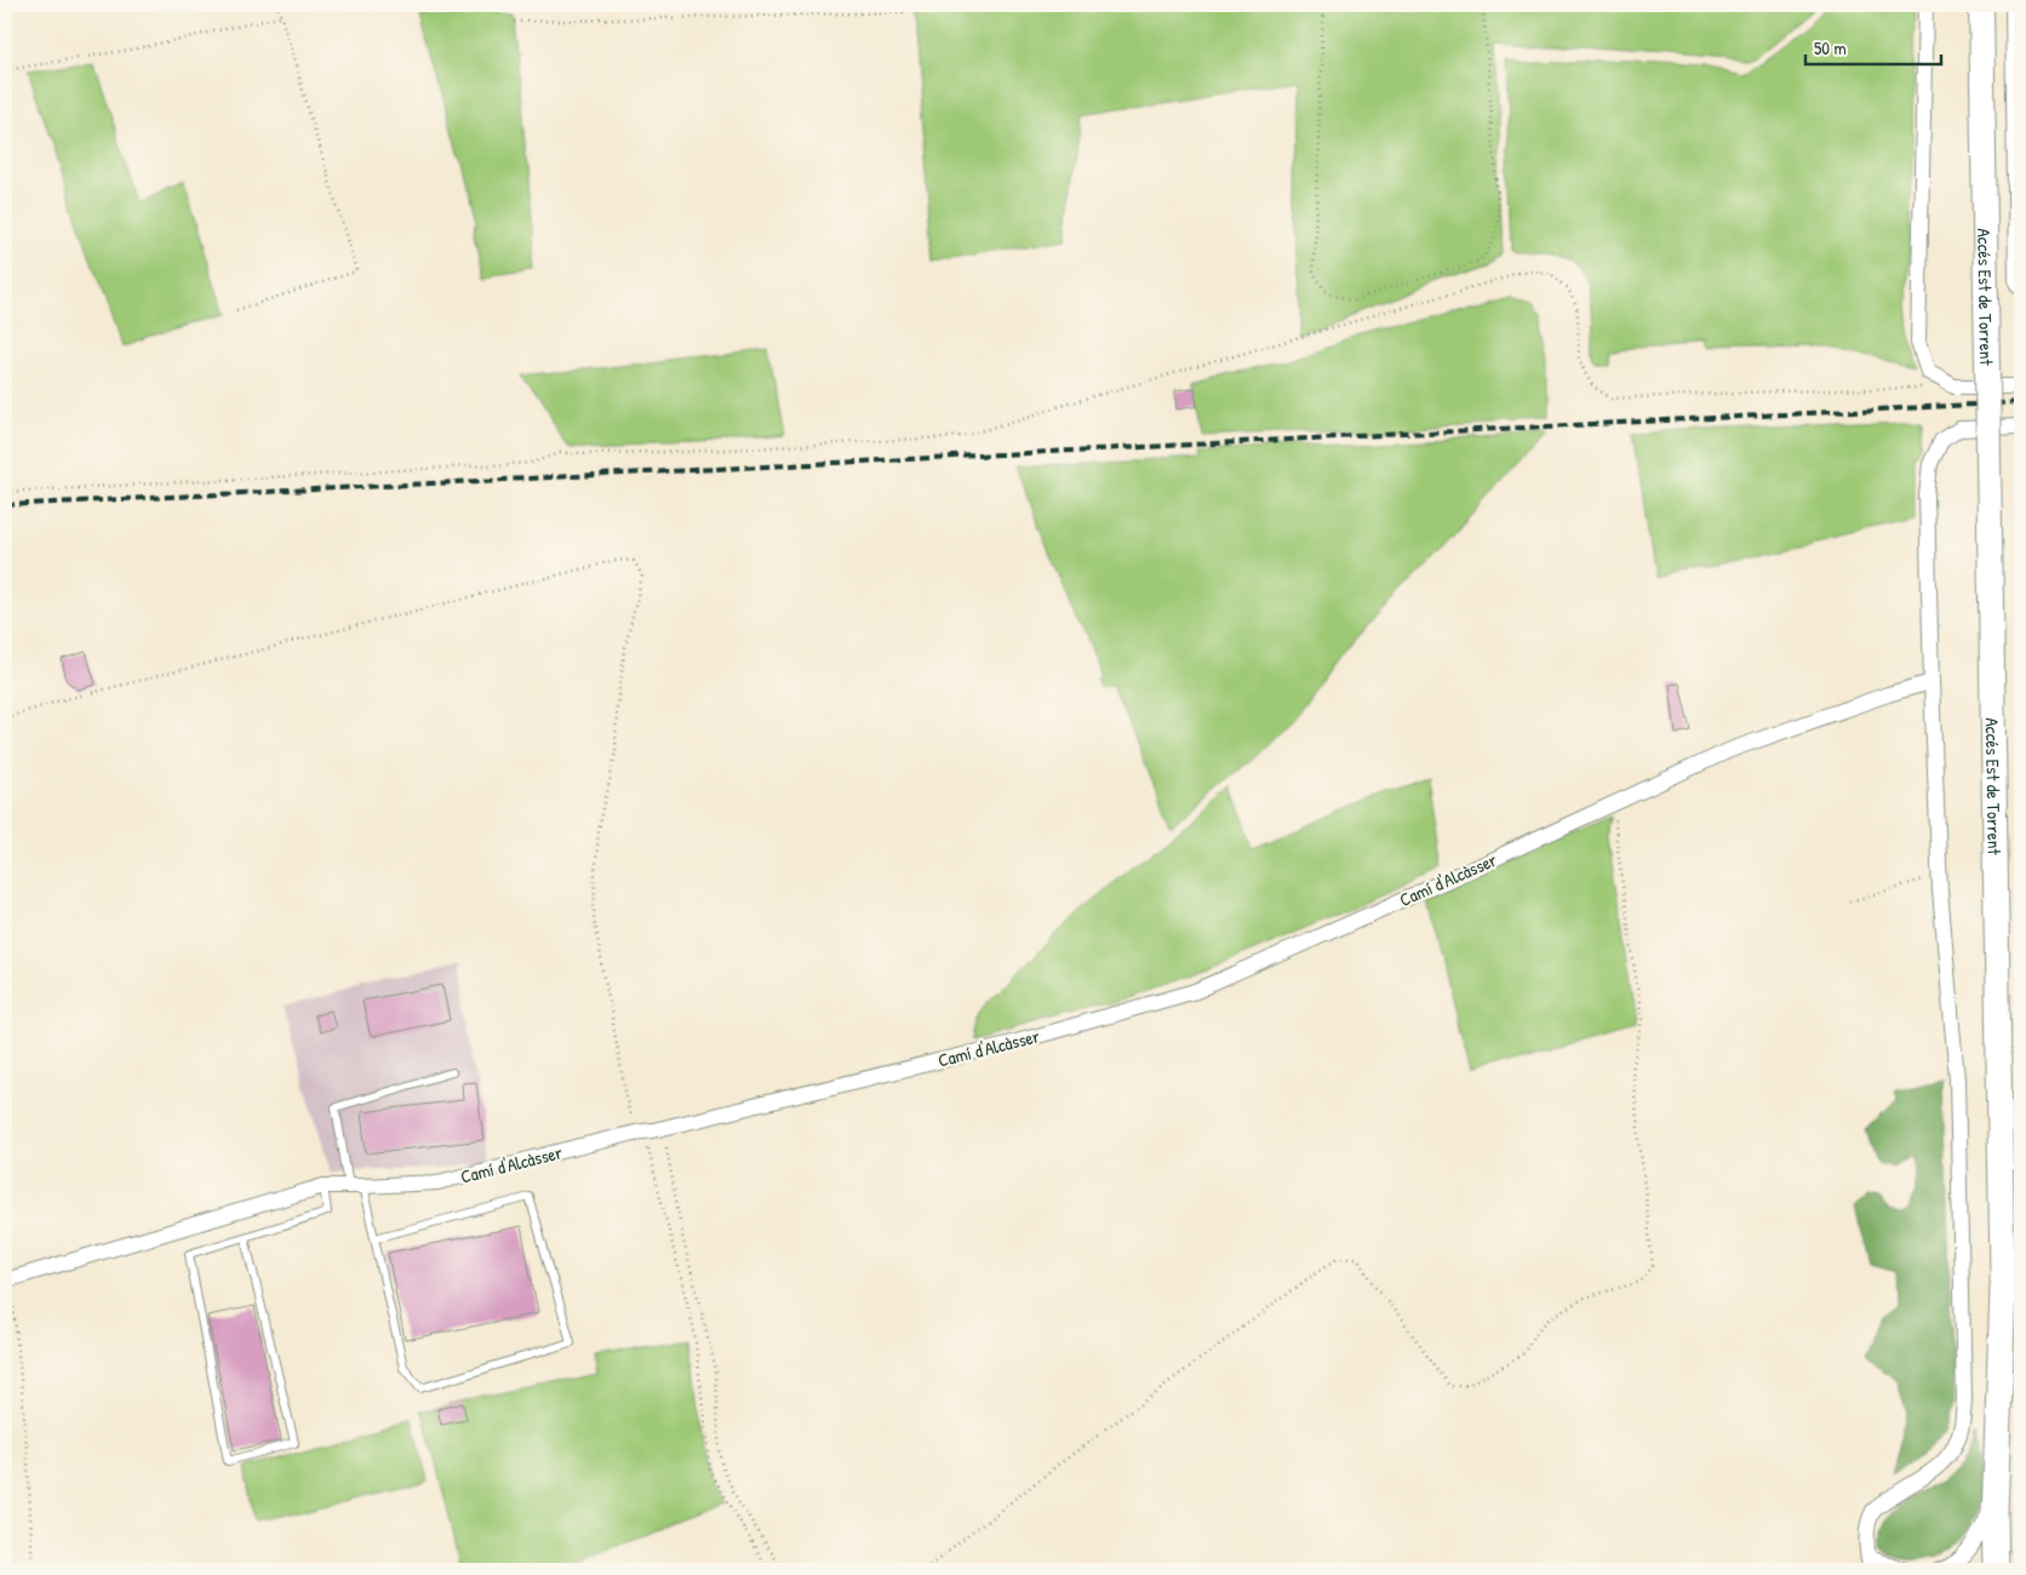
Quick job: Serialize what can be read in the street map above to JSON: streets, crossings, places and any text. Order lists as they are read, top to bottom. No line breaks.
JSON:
{"streets":{"main road":["Accés Est de Torrent"],"street":["Camí d'Alcàsser"]},"scale_bar":"50 m"}
